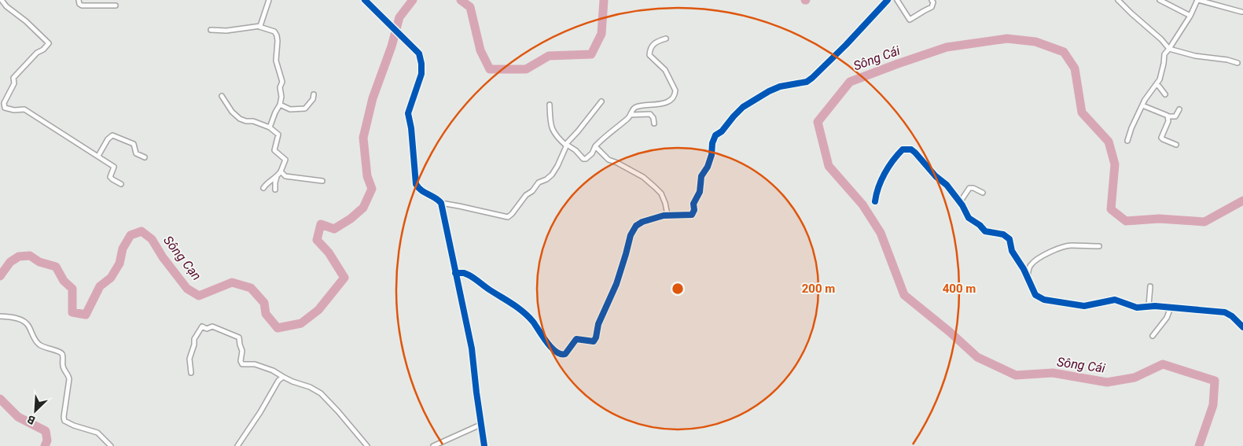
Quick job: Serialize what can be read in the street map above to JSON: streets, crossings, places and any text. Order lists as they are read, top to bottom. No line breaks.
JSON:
{"water":["Sông Cái","Sông Cạn"],"north":"bottom left","rings":["200 m","400 m"]}
